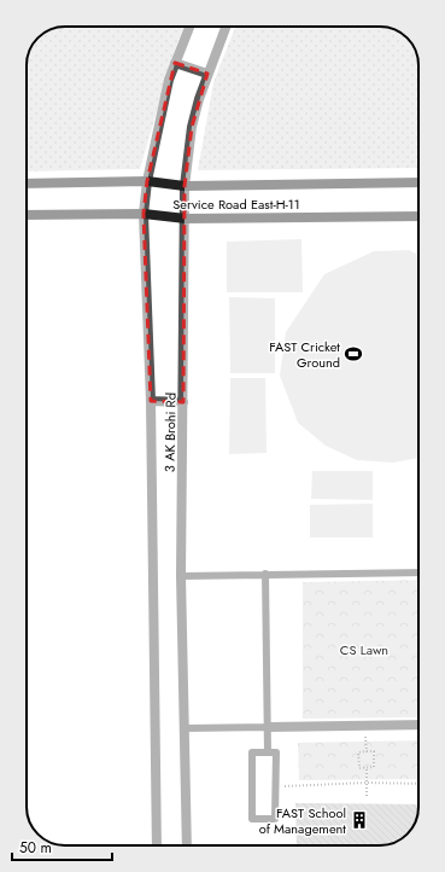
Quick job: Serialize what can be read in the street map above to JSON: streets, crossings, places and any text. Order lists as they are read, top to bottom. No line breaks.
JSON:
{"streets":{"main road":["Service Road East-H-11"],"street":["3 AK Brohi Rd"]},"crossings":[["Service Road East-H-11","3 AK Brohi Rd"]],"parks":["CS Lawn"],"places":{"sports":["FAST Cricket Ground"],"building":["FAST School of Management"]},"scale_bar":"50 m"}
